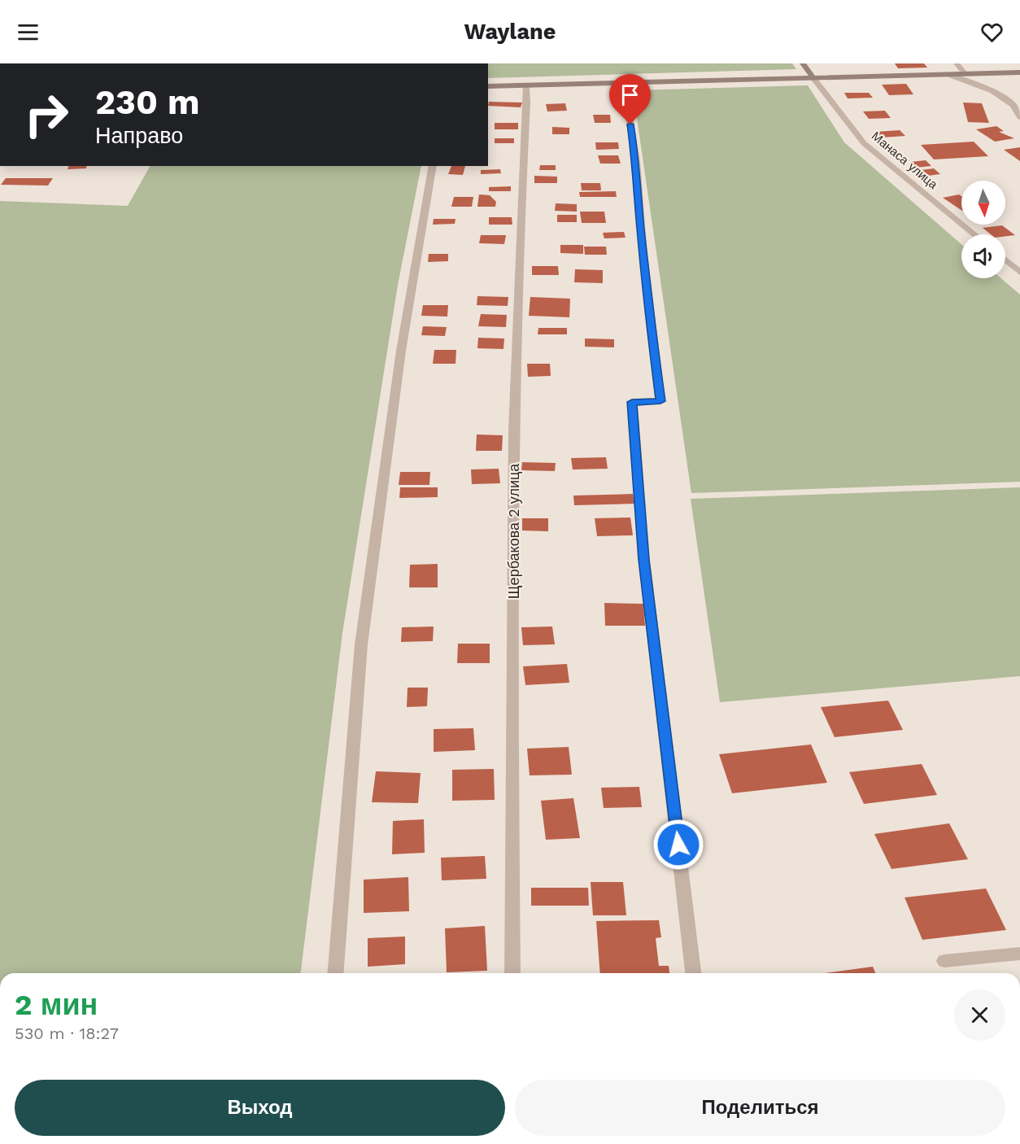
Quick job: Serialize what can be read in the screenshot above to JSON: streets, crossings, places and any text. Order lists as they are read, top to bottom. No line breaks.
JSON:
{"streets":{"street":["Манаса улица","Щербакова 2 улица"]},"north":"bottom","page":{"header":"Waylane","turn":["230 m","Направо"],"heading":["2 мин","530 m · 18:27"],"buttons":["Выход","Поделиться"]}}
